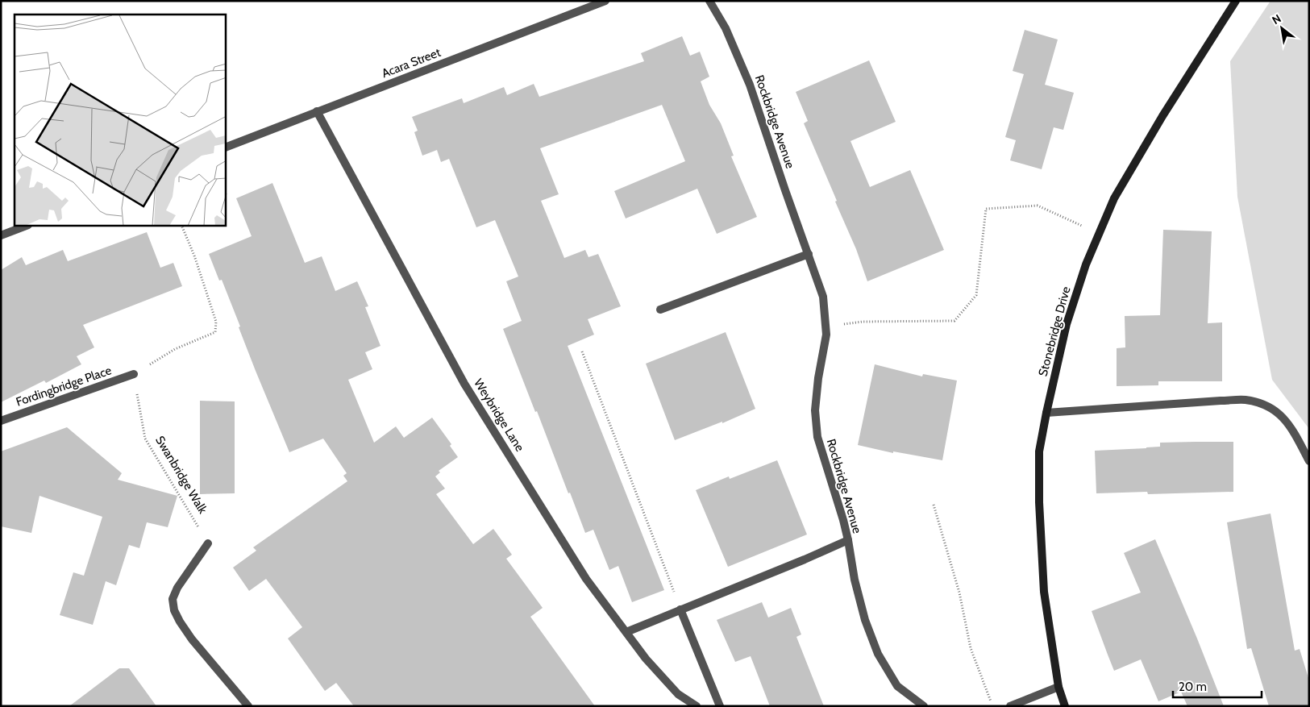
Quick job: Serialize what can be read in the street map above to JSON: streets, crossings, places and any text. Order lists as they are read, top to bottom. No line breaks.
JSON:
{"streets":{"street":["Acara Street","Rockbridge Avenue","Stonebridge Drive","Fordingbridge Place","Weybridge Lane"],"path":["Swanbridge Walk"]},"crossings":[["Acara Street","Weybridge Lane"],["Fordingbridge Place","Swanbridge Walk"]],"scale_bar":"20 m","north":"top left"}
